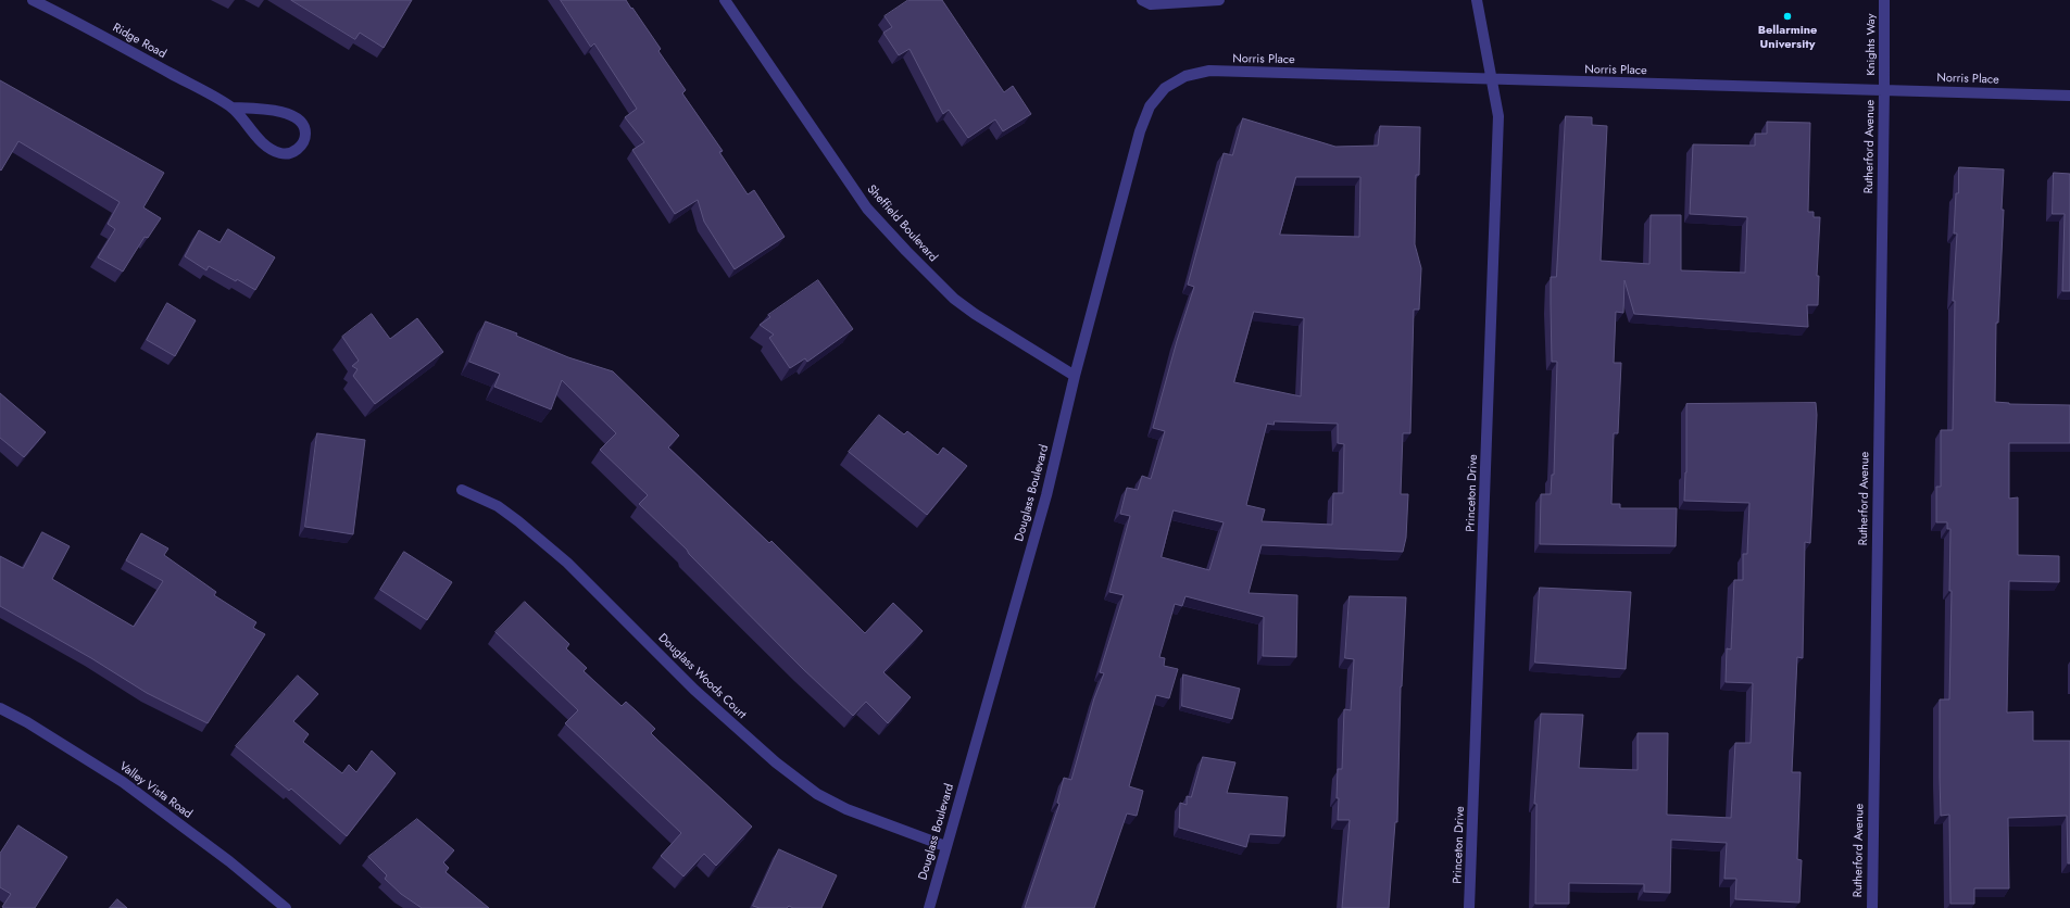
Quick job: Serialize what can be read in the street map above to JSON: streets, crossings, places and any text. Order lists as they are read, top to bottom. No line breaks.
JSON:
{"streets":{"street":["Ridge Road","Knights Way","Norris Place","Rutherford Avenue","Sheffield Boulevard","Douglass Boulevard","Princeton Drive","Douglass Woods Court","Valley Vista Road"]},"crossings":[["Knights Way","Norris Place"],["Knights Way","Rutherford Avenue"],["Norris Place","Rutherford Avenue"],["Norris Place","Douglass Boulevard"],["Norris Place","Princeton Drive"],["Sheffield Boulevard","Douglass Boulevard"],["Douglass Boulevard","Douglass Woods Court"]],"places":["Bellarmine University"]}
